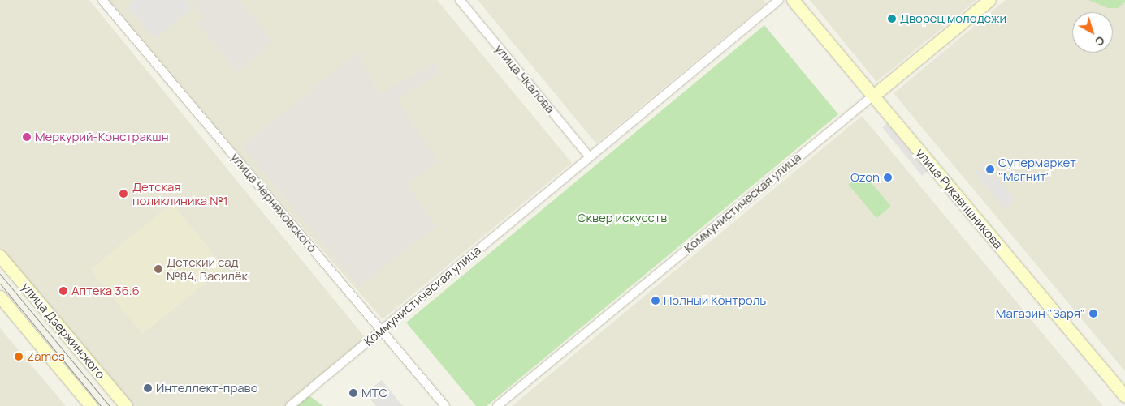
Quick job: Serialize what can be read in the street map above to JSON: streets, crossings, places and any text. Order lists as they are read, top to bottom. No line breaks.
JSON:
{"streets":{"street":["улица Чкалова","улица Рукавишникова","улица Черняховского","Коммунистическая улица","улица Дзержинского"]},"crossings":[["улица Чкалова","Коммунистическая улица"],["улица Рукавишникова","Коммунистическая улица"],["улица Черняховского","Коммунистическая улица"]],"parks":["Сквер искусств"],"places":["Дворец молодёжи","Меркурий-Констракшн","Супермаркет \"Магнит\"","Ozon","Детская поликлиника №1","Детский сад №84, Василёк","Аптека 36.6","Полный Контроль","Магазин \"Заря\"","Zames","Интеллект-право","МТС"],"north":"bottom right"}
